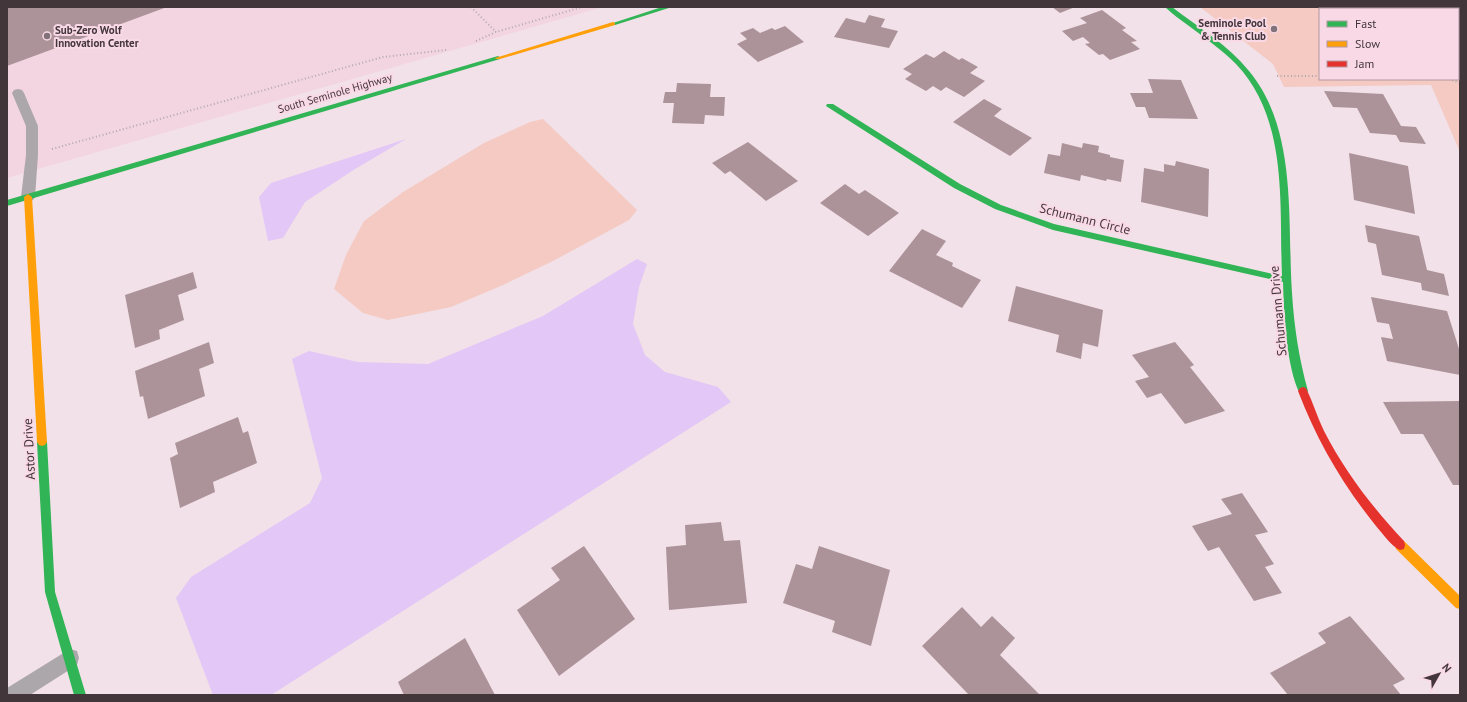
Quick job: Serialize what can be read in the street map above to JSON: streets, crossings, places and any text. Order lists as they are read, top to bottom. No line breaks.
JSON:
{"streets":{"street":["South Seminole Highway","Schumann Circle","Schumann Drive","Astor Drive"]},"crossings":[["South Seminole Highway","Astor Drive"],["Schumann Circle","Schumann Drive"]],"places":["Seminole Pool & Tennis Club","Sub-Zero Wolf Innovation Center"],"legend":["Fast","Slow","Jam"],"north":"top right"}
